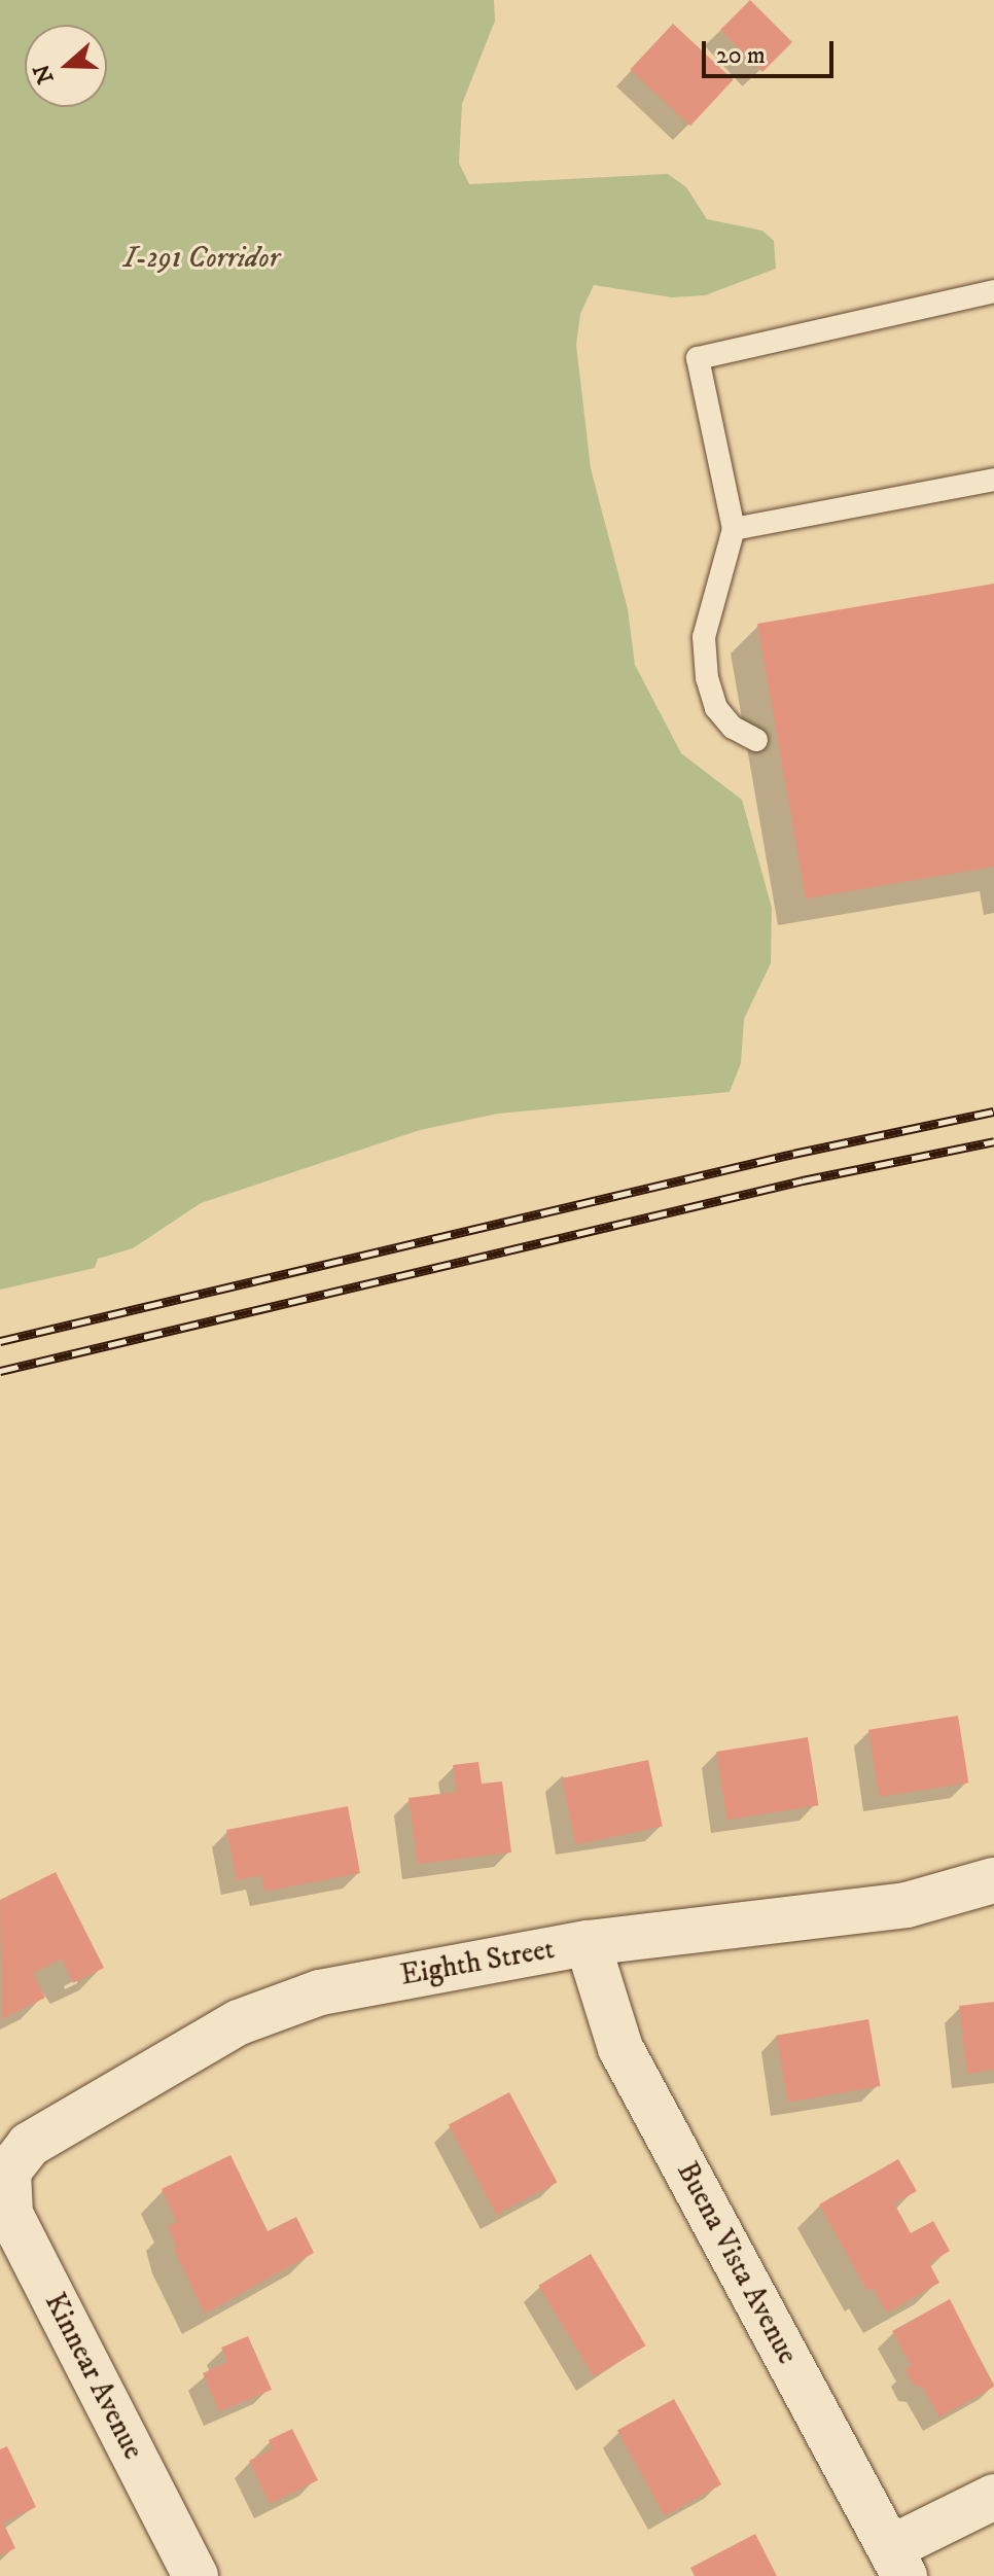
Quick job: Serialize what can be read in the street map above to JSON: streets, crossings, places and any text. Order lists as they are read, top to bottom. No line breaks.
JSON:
{"streets":{"street":["Eighth Street","Buena Vista Avenue","Kinnear Avenue"]},"crossings":[["Eighth Street","Buena Vista Avenue"],["Eighth Street","Kinnear Avenue"]],"parks":["I-291 Corridor"],"scale_bar":"20 m","north":"left"}
